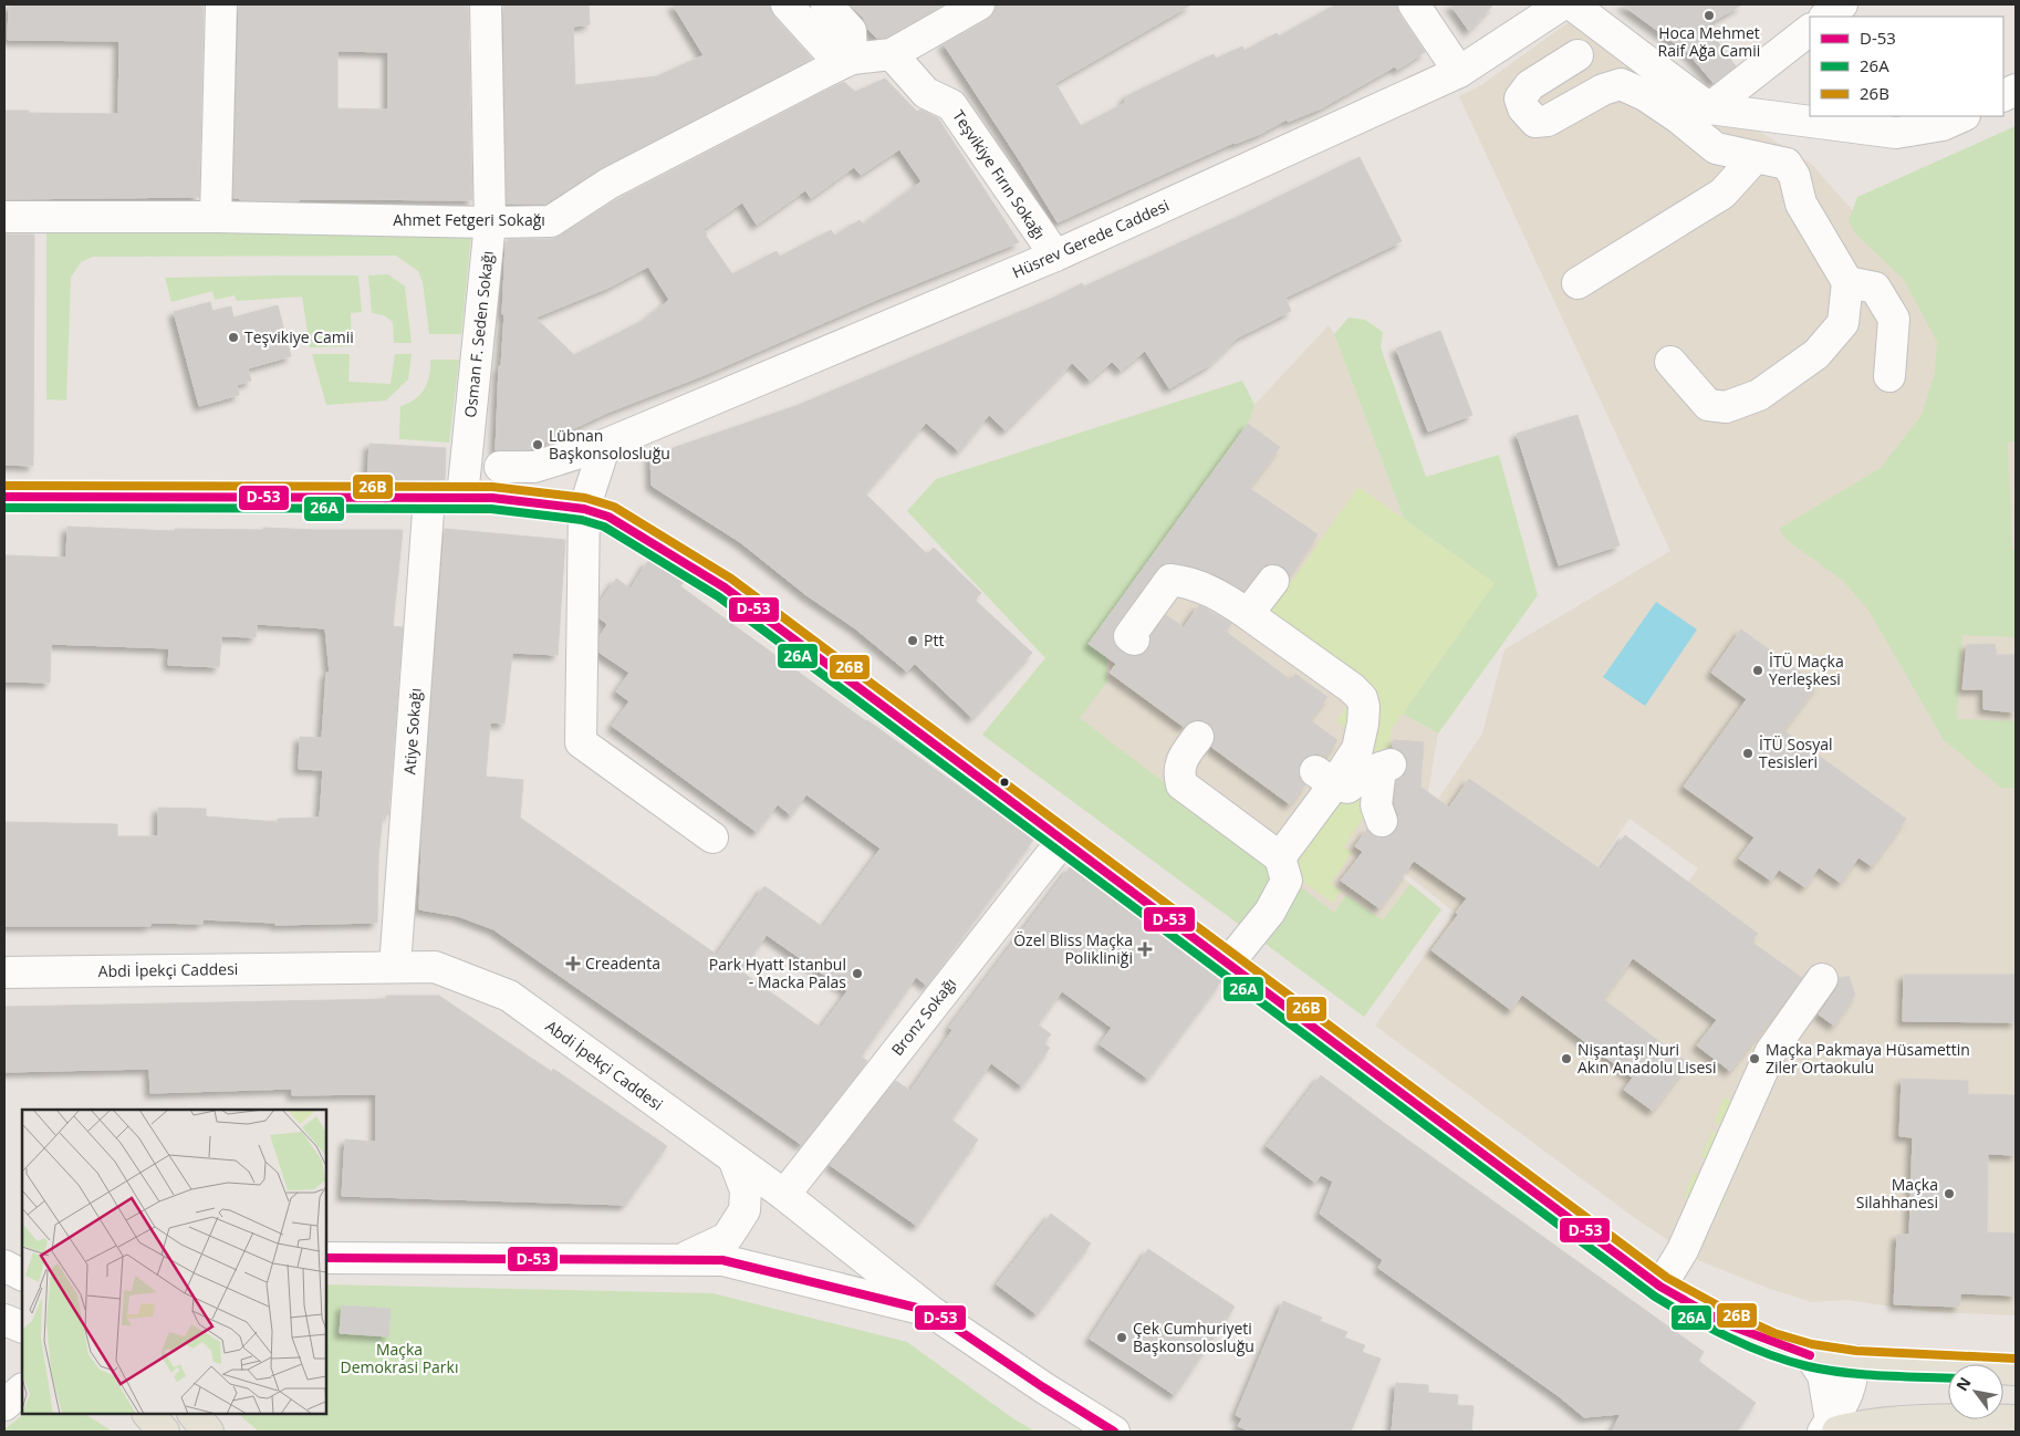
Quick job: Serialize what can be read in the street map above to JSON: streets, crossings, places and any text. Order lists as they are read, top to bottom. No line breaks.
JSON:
{"streets":{"street":["Teşvikiye Fırın Sokağı","Ahmet Fetgeri Sokağı","Hüsrev Gerede Caddesi","Osman F. Seden Sokağı","Atiye Sokağı","Abdi İpekçi Caddesi","Bronz Sokağı"]},"crossings":[["Teşvikiye Fırın Sokağı","Ahmet Fetgeri Sokağı"],["Teşvikiye Fırın Sokağı","Hüsrev Gerede Caddesi"],["Ahmet Fetgeri Sokağı","Osman F. Seden Sokağı"],["Atiye Sokağı","Abdi İpekçi Caddesi"],["Abdi İpekçi Caddesi","Bronz Sokağı"]],"parks":["Maçka Demokrasi Parkı"],"places":{"other":["Hoca Mehmet Raif Ağa Camii","Teşvikiye Camii","Lübnan Başkonsolosluğu","Ptt","İTÜ Maçka Yerleşkesi","İTÜ Sosyal Tesisleri","Park Hyatt Istanbul - Macka Palas","Nişantaşı Nuri Akın Anadolu Lisesi","Maçka Pakmaya Hüsamettin Ziler Ortaokulu","Maçka Silahhanesi","Çek Cumhuriyeti Başkonsolosluğu"],"health":["Özel Bliss Maçka Polikliniği","Creadenta"]},"lines":["transit line 26B","transit line D-53","transit line 26A"],"legend":["D-53","26A","26B"],"north":"top left"}
